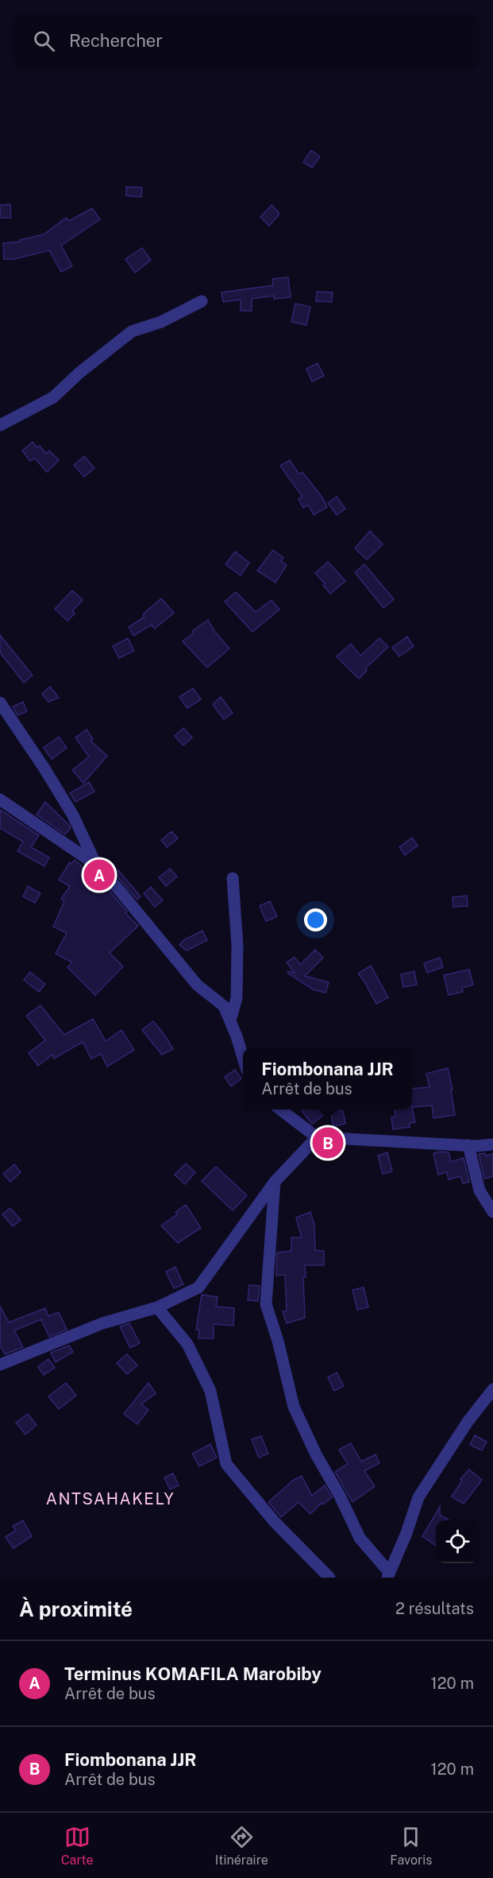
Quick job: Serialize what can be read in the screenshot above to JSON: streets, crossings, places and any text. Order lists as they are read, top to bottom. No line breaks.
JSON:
{"districts":["ANTSAHAKELY"],"page":{"search":"Rechercher","pins":["A","B"],"popup":["Fiombonana JJR","Arrêt de bus"],"heading":["À proximité","2 résultats"],"list":[{"mark":"A","name":"Terminus KOMAFILA Marobiby","note":"Arrêt de bus","value":"120 m"},{"mark":"B","name":"Fiombonana JJR","note":"Arrêt de bus","value":"120 m"}],"nav":["Carte","Itinéraire","Favoris"]}}
